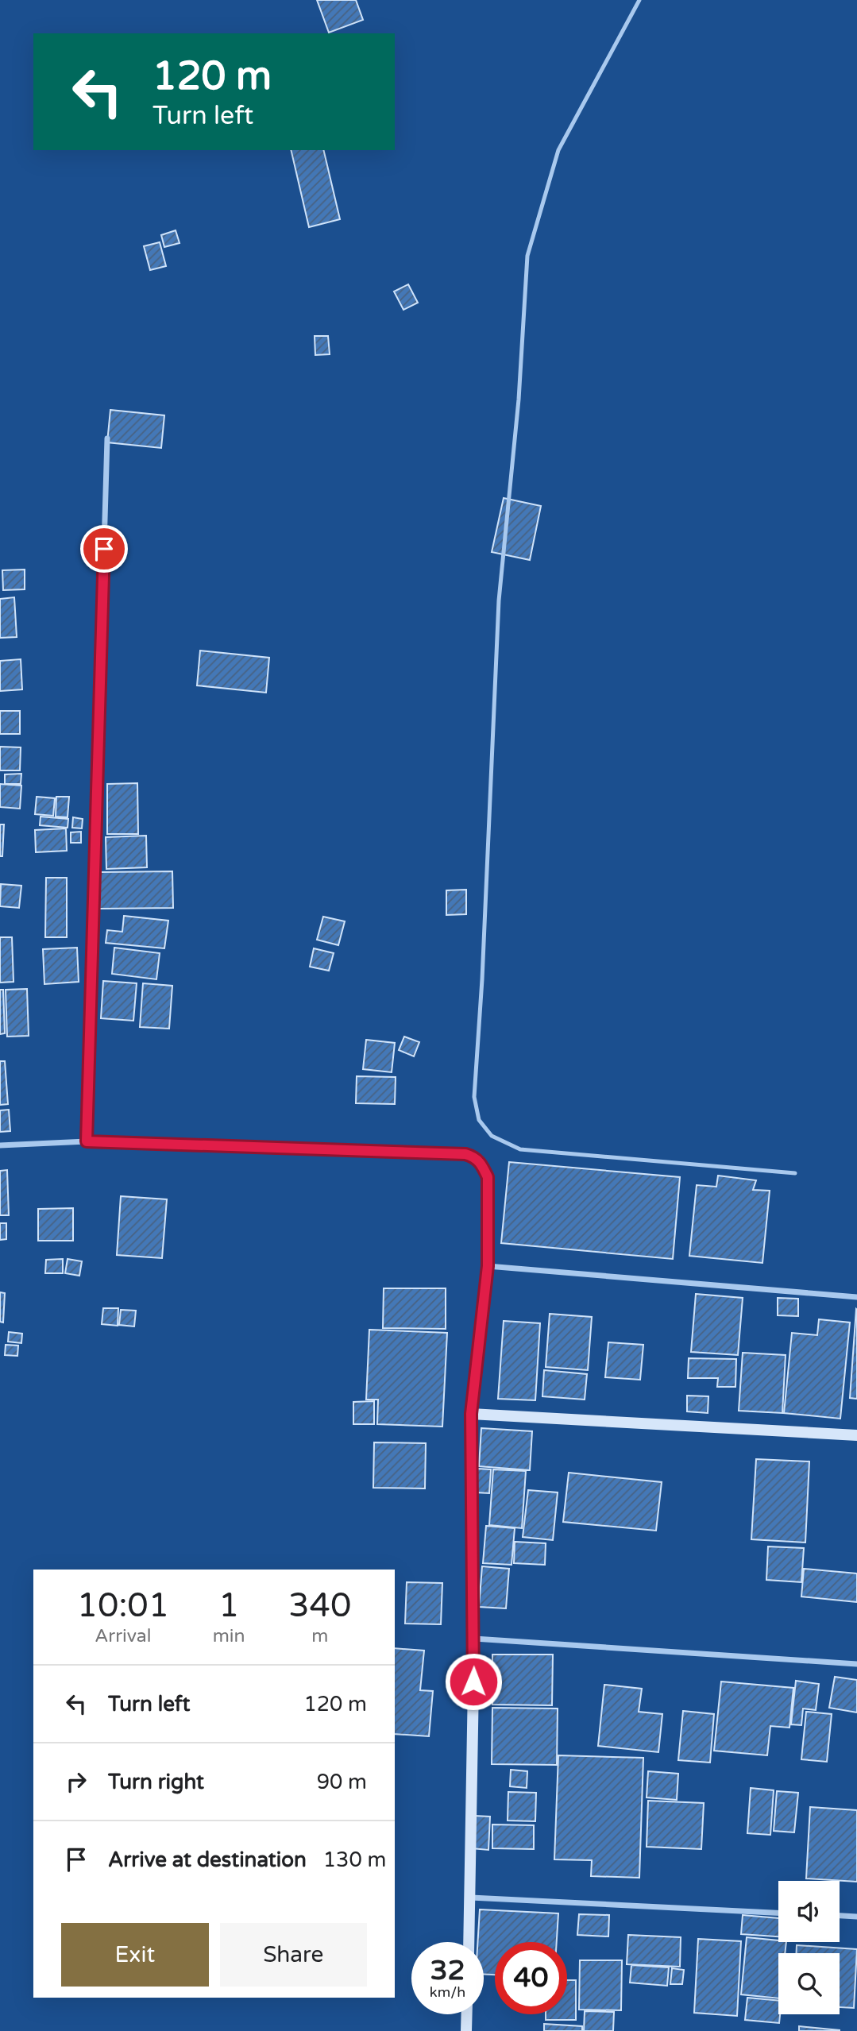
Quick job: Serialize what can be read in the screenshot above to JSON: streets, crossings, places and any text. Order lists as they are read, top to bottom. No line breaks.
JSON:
{"page":{"turn":["120 m","Turn left"],"eta":["10:01","Arrival","1","min","340","m"],"list":[{"name":"Turn left","value":"120 m"},{"name":"Turn right","value":"90 m"},{"name":"Arrive at destination","value":"130 m"}],"buttons":["Exit","Share"],"speed":"32 km/h","limit":"40"}}
